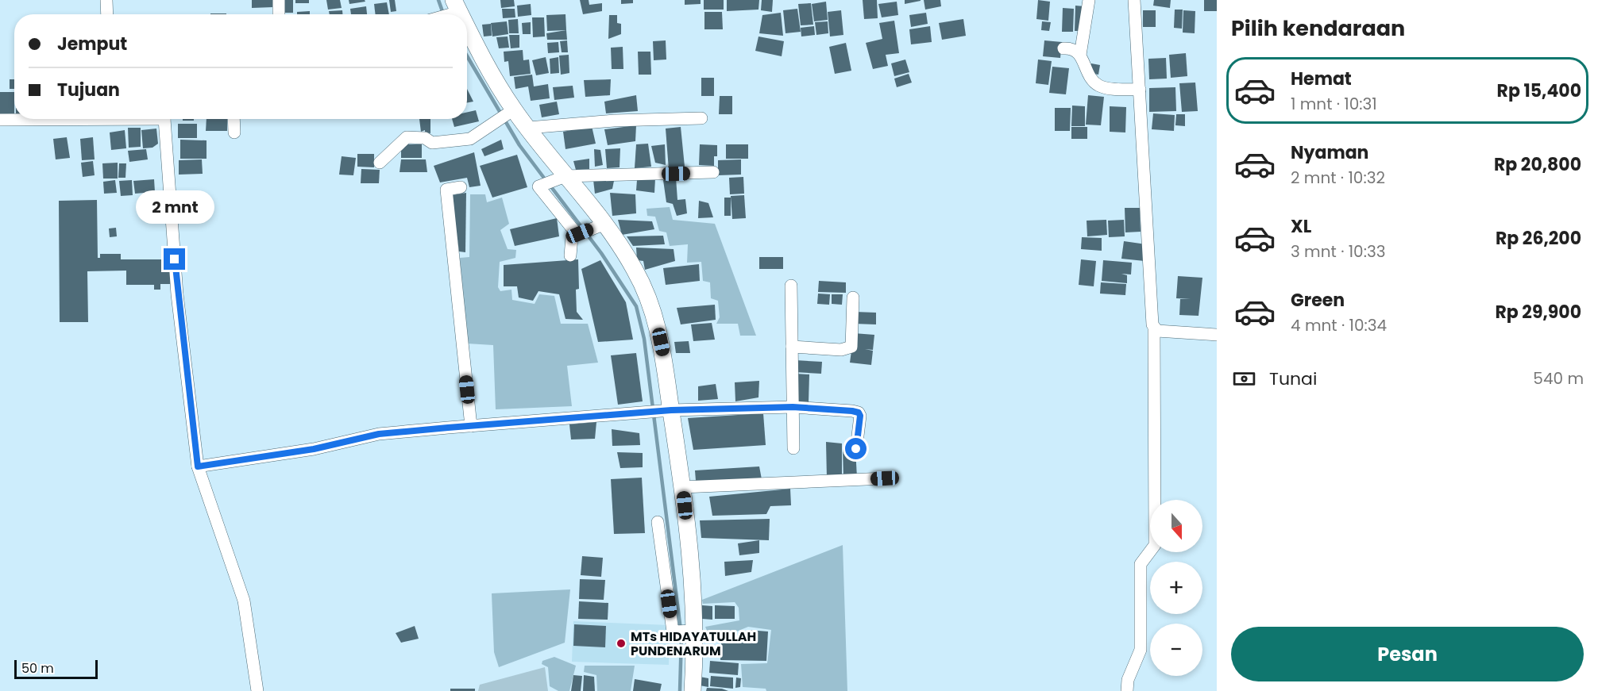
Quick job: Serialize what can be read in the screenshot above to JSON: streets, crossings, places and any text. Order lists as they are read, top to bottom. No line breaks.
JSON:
{"places":["MTs HIDAYATULLAH PUNDENARUM"],"scale_bar":"50 m","north":"bottom","page":{"heading":"Pilih kendaraan","banner":["Jemput","Tujuan"],"list":[{"name":"Hemat","note":"1 mnt · 10:31","value":"Rp 15,400"},{"name":"Nyaman","note":"2 mnt · 10:32","value":"Rp 20,800"},{"name":"XL","note":"3 mnt · 10:33","value":"Rp 26,200"},{"name":"Green","note":"4 mnt · 10:34","value":"Rp 29,900"}],"bubble":"2 mnt","pay":["Tunai","540 m"],"map_buttons":["+","−"],"buttons":"Pesan","scale":"50 m"}}
